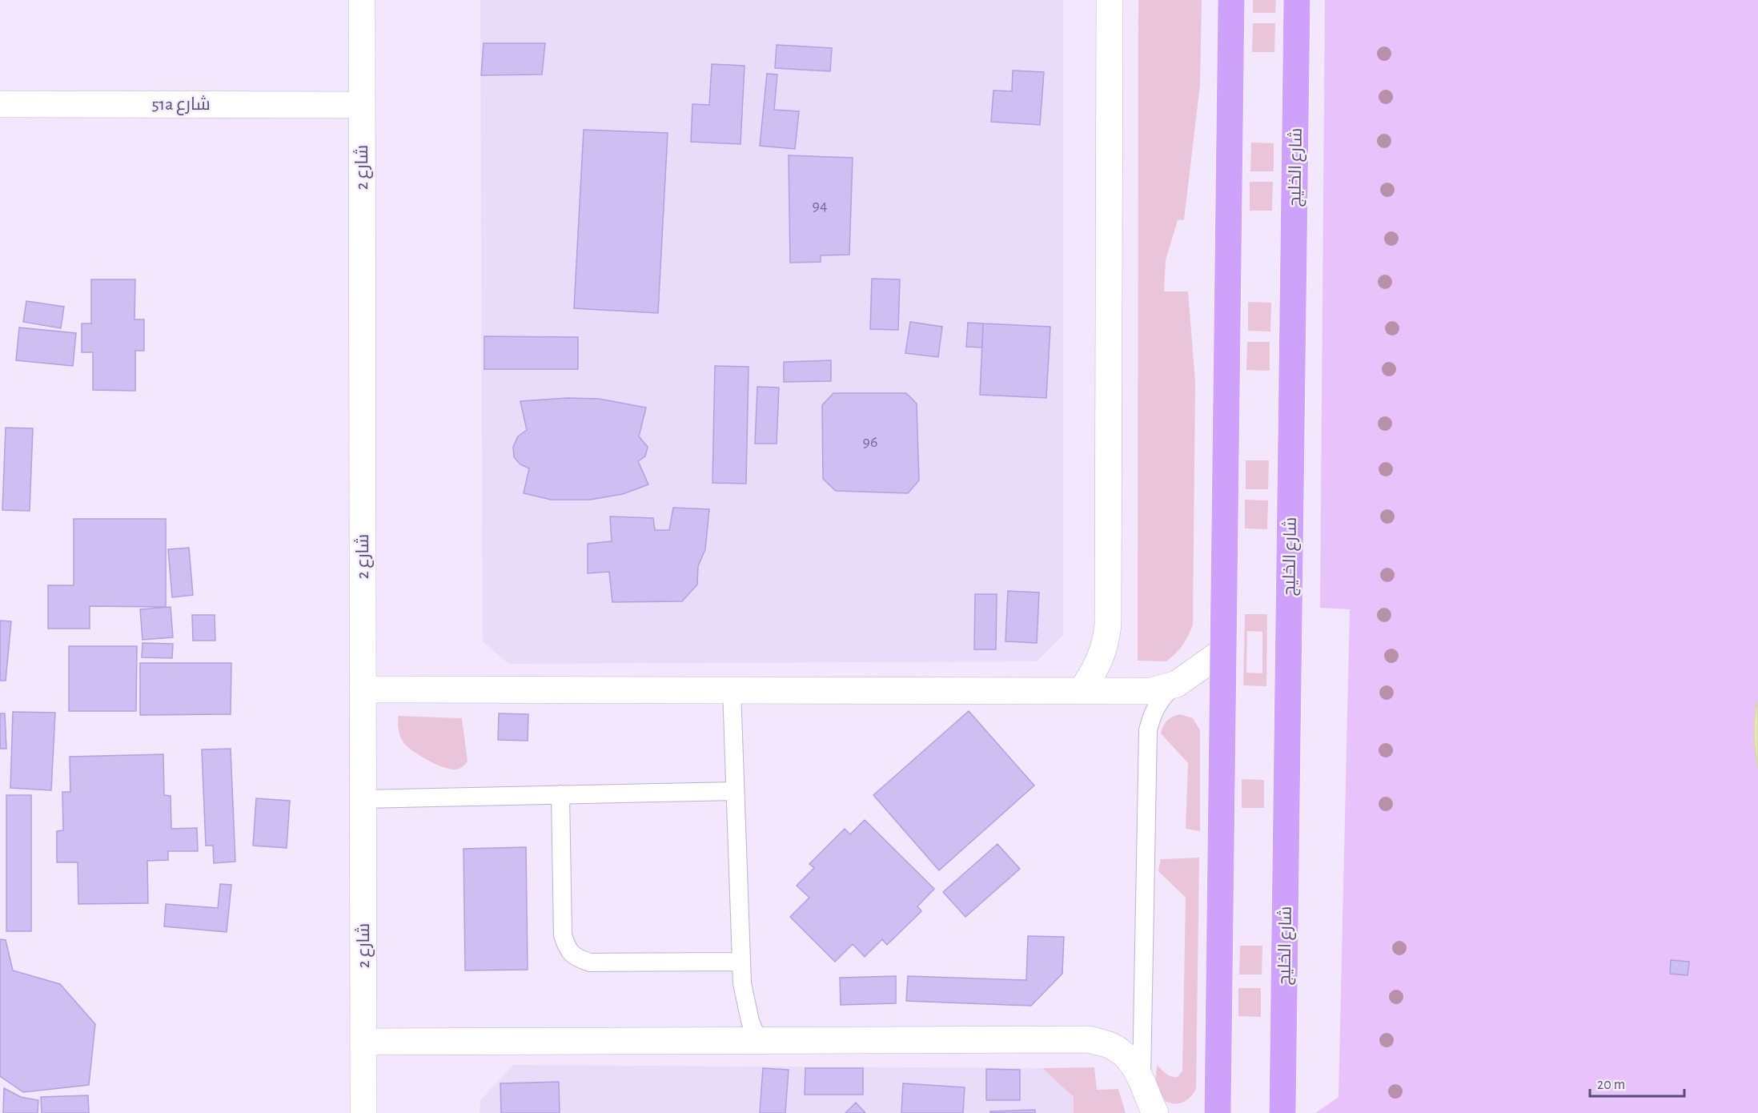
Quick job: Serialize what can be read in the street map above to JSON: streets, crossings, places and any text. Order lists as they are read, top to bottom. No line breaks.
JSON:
{"streets":{"main road":["شارع الخليج"],"street":["51a شارع","شارع 2"]},"crossings":[["51a شارع","شارع 2"]],"house_numbers":["94","96"],"scale_bar":"20 m"}
